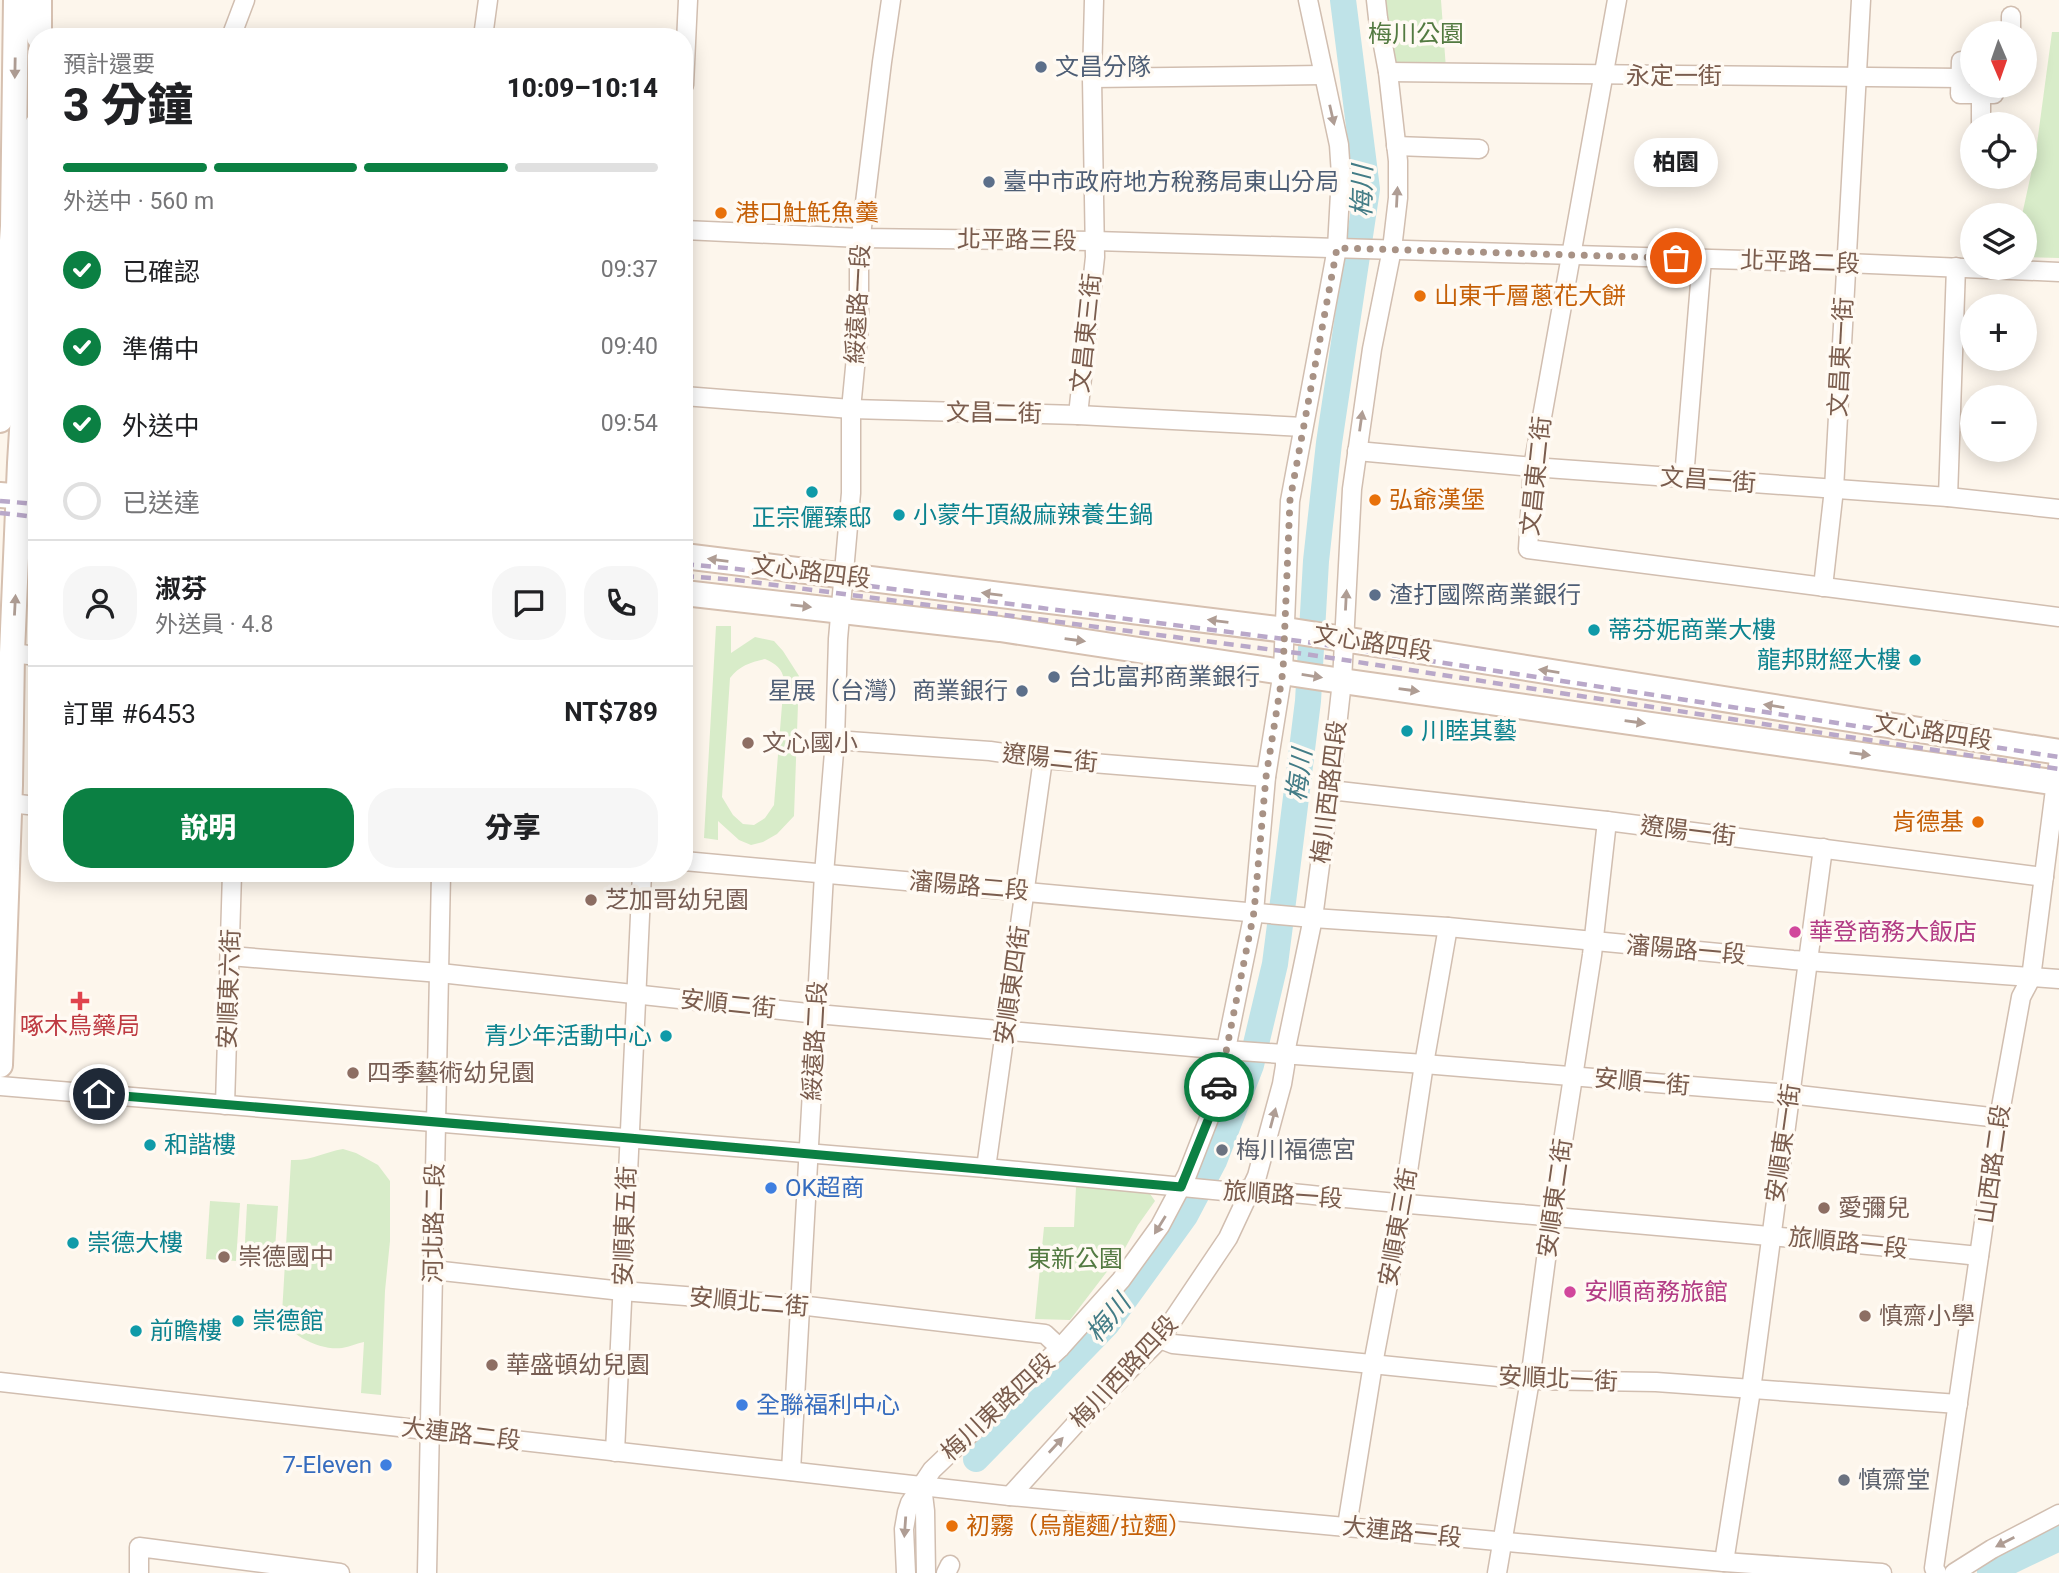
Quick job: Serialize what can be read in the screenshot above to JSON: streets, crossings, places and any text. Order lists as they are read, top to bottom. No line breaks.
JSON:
{"streets":{"main road":["文心路四段"],"street":["永定一街","北平路三段","北平路二段","綏遠路一段","文昌東三街","文昌東一街","文昌二街","文昌東二街","文昌一街","遼陽二街","梅川西路四段","遼陽一街","瀋陽路二段","瀋陽路一段","安順東四街","安順東六街","安順二街","綏遠路二段","安順一街","安順東一街","山西路二段","旅順路一段","安順東二街","河北路二段","安順東五街","安順東三街","安順北二街","安順北一街","梅川東路四段","大連路二段","大連路一段"]},"crossings":[["永定一街","文昌東一街"],["永定一街","文昌東二街"],["永定一街","梅川西路四段"],["北平路三段","北平路二段"],["北平路三段","綏遠路一段"],["北平路三段","文昌東三街"],["北平路三段","梅川東路四段"],["北平路二段","文昌東一街"],["北平路二段","文昌東二街"],["北平路二段","梅川西路四段"],["綏遠路一段","文昌二街"],["綏遠路一段","文心路四段"],["綏遠路一段","綏遠路二段"],["文昌東三街","文昌二街"],["文昌東一街","文昌東二街"],["文昌東一街","文昌一街"],["文昌二街","梅川東路四段"],["文昌東二街","文昌一街"],["文昌一街","梅川西路四段"],["文心路四段","梅川西路四段"],["文心路四段","綏遠路二段"],["文心路四段","山西路二段"],["文心路四段","梅川東路四段"],["遼陽二街","安順東四街"],["遼陽二街","綏遠路二段"],["遼陽二街","梅川東路四段"],["梅川西路四段","遼陽一街"],["梅川西路四段","瀋陽路二段"],["梅川西路四段","瀋陽路一段"],["梅川西路四段","安順二街"],["梅川西路四段","安順一街"],["梅川西路四段","旅順路一段"],["梅川西路四段","安順北一街"],["梅川西路四段","大連路一段"],["遼陽一街","安順東一街"],["遼陽一街","山西路二段"],["遼陽一街","安順東二街"],["瀋陽路二段","瀋陽路一段"],["瀋陽路二段","安順東四街"],["瀋陽路二段","綏遠路二段"],["瀋陽路二段","梅川東路四段"],["瀋陽路一段","安順東一街"],["瀋陽路一段","山西路二段"],["瀋陽路一段","安順東二街"],["瀋陽路一段","安順東三街"],["安順東四街","安順二街"],["安順東四街","旅順路一段"],["安順東六街","安順二街"],["安順東六街","旅順路一段"],["安順二街","綏遠路二段"],["安順二街","安順一街"],["安順二街","河北路二段"],["安順二街","安順東五街"],["安順二街","梅川東路四段"],["綏遠路二段","旅順路一段"],["綏遠路二段","安順北二街"],["綏遠路二段","大連路二段"],["安順一街","安順東一街"],["安順一街","山西路二段"],["安順一街","安順東二街"],["安順一街","安順東三街"],["安順東一街","旅順路一段"],["安順東一街","安順北一街"],["安順東一街","大連路一段"],["山西路二段","旅順路一段"],["山西路二段","安順北一街"],["旅順路一段","安順東二街"],["旅順路一段","河北路二段"],["旅順路一段","安順東五街"],["旅順路一段","安順東三街"],["旅順路一段","梅川東路四段"],["安順東二街","安順北一街"],["安順東二街","大連路一段"],["河北路二段","安順北二街"],["河北路二段","大連路二段"],["安順東五街","安順北二街"],["安順東五街","大連路二段"],["安順東三街","安順北一街"],["安順東三街","大連路一段"],["安順北二街","梅川東路四段"],["梅川東路四段","大連路二段"],["梅川東路四段","大連路一段"],["大連路二段","大連路一段"]],"one_way":["梅川西路四段"],"water":["梅川"],"parks":["梅川公園","東新公園"],"places":{"other":["文昌分隊","臺中市政府地方稅務局東山分局","港口𩵚魠魚羹","柏園","山東千層蔥花大餅","正宗儷臻邸","弘爺漢堡","小蒙牛頂級麻辣養生鍋","渣打國際商業銀行","蒂芬妮商業大樓","龍邦財經大樓","台北富邦商業銀行","星展（台灣）商業銀行","川睦其藝","文心國小","肯德基","芝加哥幼兒園","華登商務大飯店","青少年活動中心","四季藝術幼兒園","和諧樓","梅川福德宮","OK超商","愛彌兒","崇德大樓","崇德國中","安順商務旅館","慎齋小學","崇德館","前瞻樓","華盛頓幼兒園","全聯福利中心","7-Eleven","慎齋堂","初霧（烏龍麵/拉麵）"],"health":["啄木鳥藥局"]},"north":"bottom","page":{"map_buttons":["+","−"],"heading":["3 分鐘","預計還要","10:09–10:14"],"panel":["淑芬","外送員 · 4.8","訂單 #6453","NT$789"],"bubble":"柏園","bar":"外送中 · 560 m","list":[["已確認","09:37"],["準備中","09:40"],["外送中","09:54"],"已送達"],"buttons":["說明","分享"]}}
